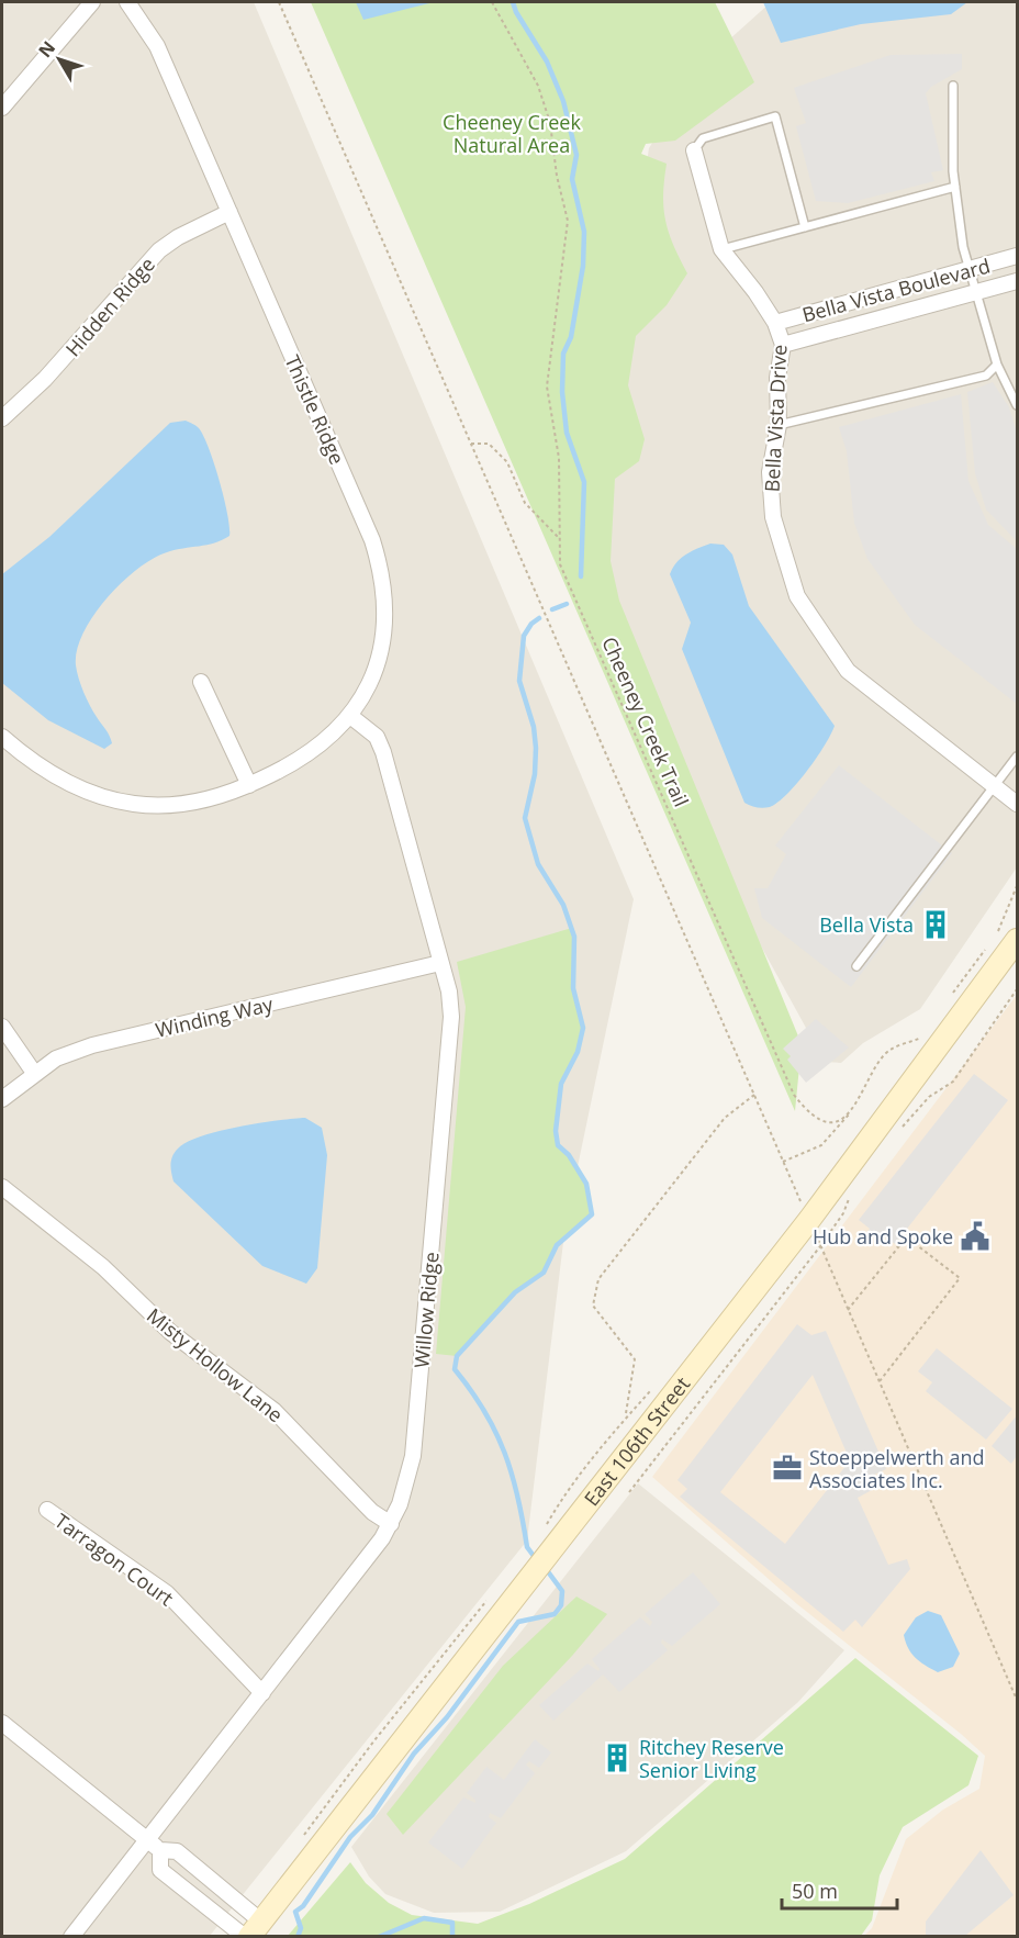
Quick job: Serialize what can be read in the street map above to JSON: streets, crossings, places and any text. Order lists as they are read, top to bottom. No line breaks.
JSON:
{"streets":{"main road":["East 106th Street"],"street":["Bella Vista Boulevard","Hidden Ridge","Thistle Ridge","Bella Vista Drive","Winding Way","Willow Ridge","Misty Hollow Lane","Tarragon Court"],"path":["Cheeney Creek Trail"]},"crossings":[["Bella Vista Boulevard","Bella Vista Drive"],["Hidden Ridge","Thistle Ridge"],["Thistle Ridge","Willow Ridge"],["Winding Way","Willow Ridge"],["Willow Ridge","Misty Hollow Lane"],["Willow Ridge","Tarragon Court"]],"parks":["Cheeney Creek Natural Area"],"places":{"building":["Bella Vista","Ritchey Reserve Senior Living"],"public building":["Hub and Spoke"],"office":["Stoeppelwerth and Associates Inc."]},"scale_bar":"50 m","north":"top left"}
